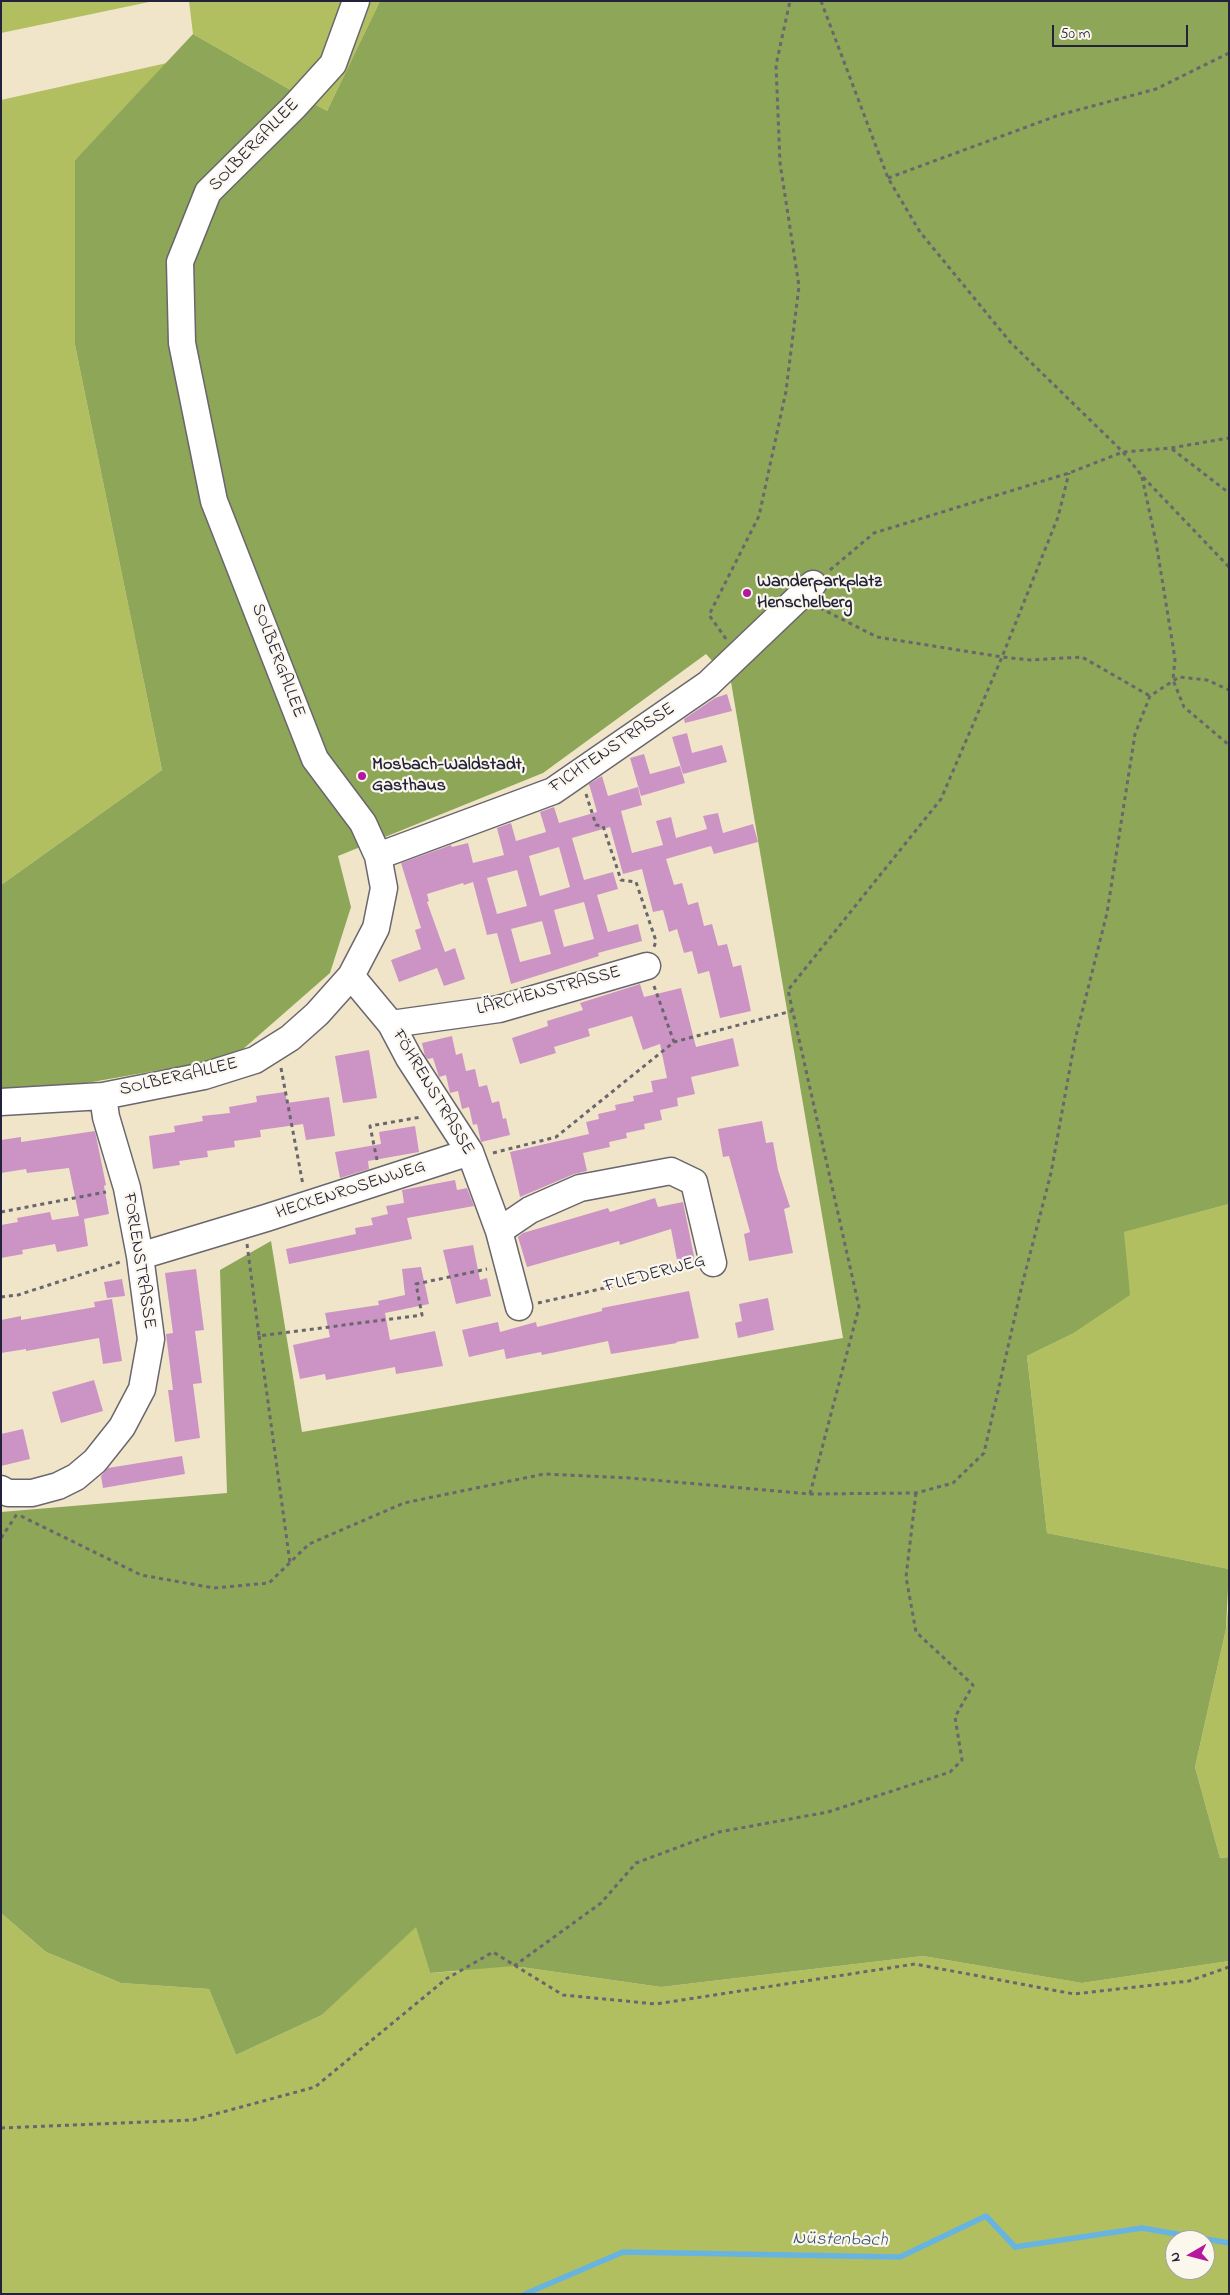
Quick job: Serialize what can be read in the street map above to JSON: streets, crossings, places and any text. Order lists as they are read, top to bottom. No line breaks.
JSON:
{"streets":{"street":["SOLBERGALLEE","FICHTENSTRASSE","LÄRCHENSTRASSE","FÖHRENSTRASSE","HECKENROSENWEG","FORLENSTRASSE","FLIEDERWEG"]},"crossings":[["SOLBERGALLEE","FICHTENSTRASSE"],["SOLBERGALLEE","FÖHRENSTRASSE"],["SOLBERGALLEE","FORLENSTRASSE"],["LÄRCHENSTRASSE","FÖHRENSTRASSE"],["FÖHRENSTRASSE","HECKENROSENWEG"],["FÖHRENSTRASSE","FLIEDERWEG"],["HECKENROSENWEG","FORLENSTRASSE"]],"water":["Nüstenbach"],"places":["Wanderparkplatz Henschelberg","Mosbach-Waldstadt, Gasthaus"],"scale_bar":"50 m","north":"left"}
